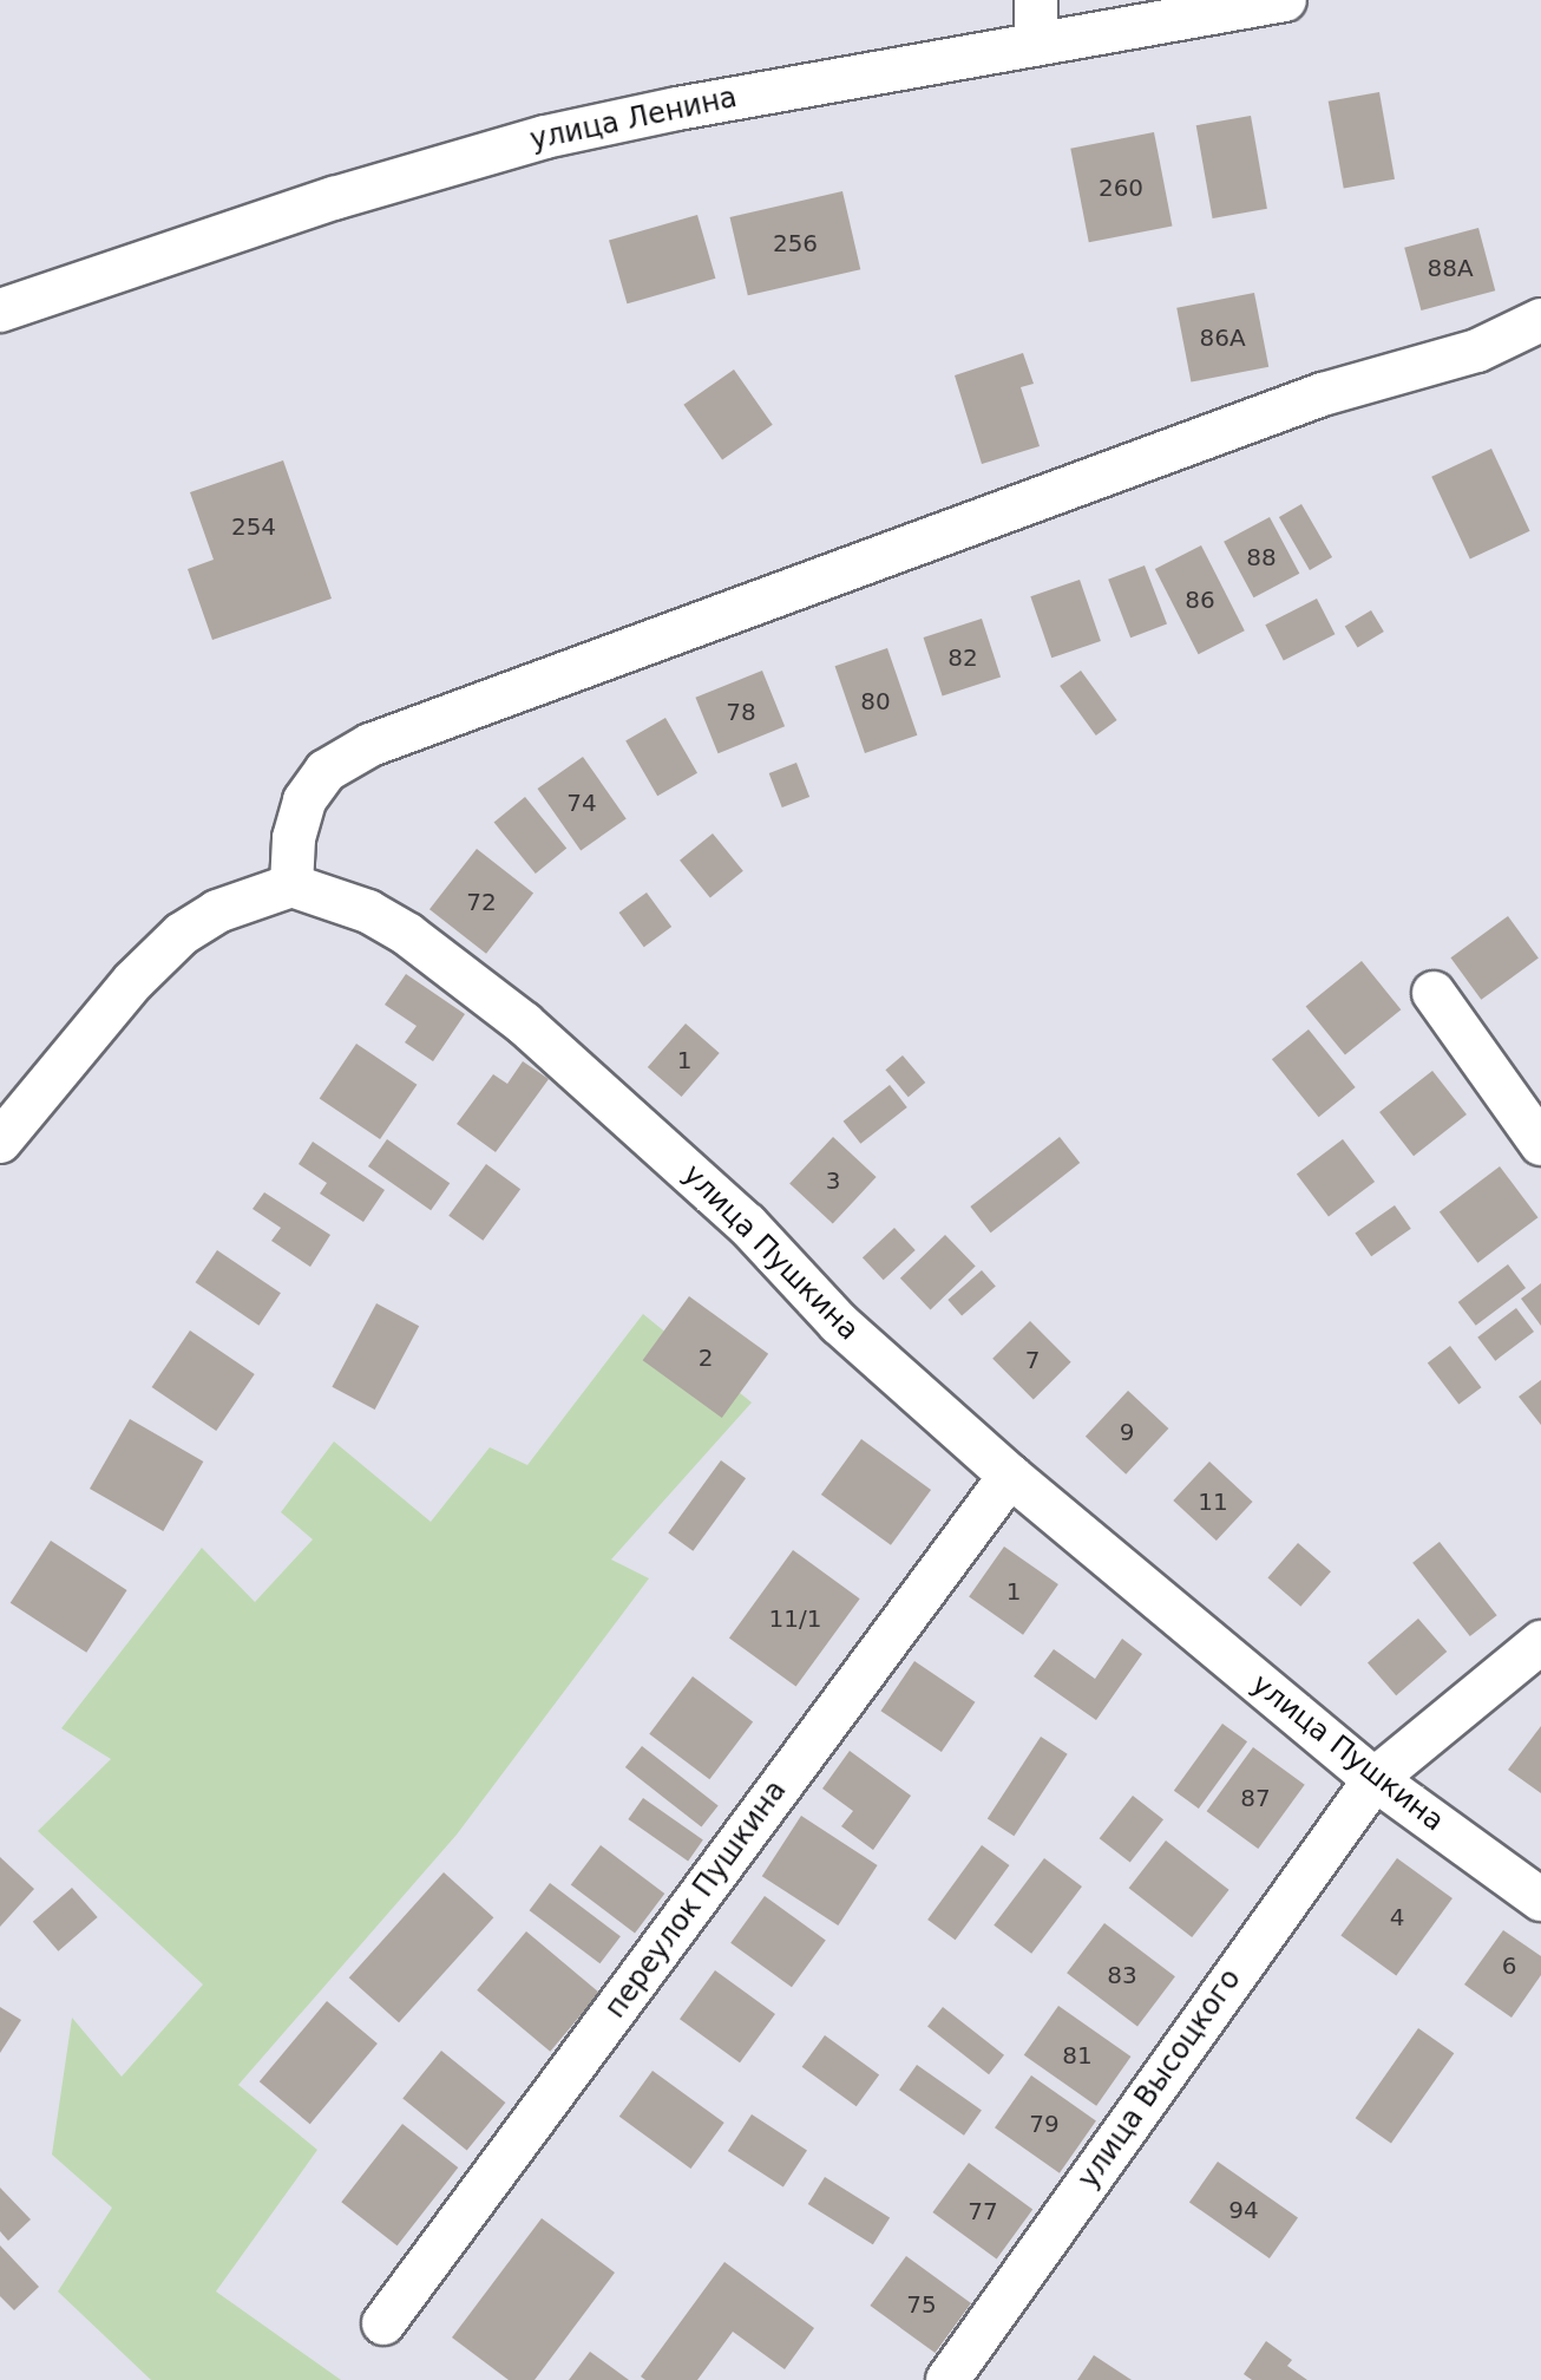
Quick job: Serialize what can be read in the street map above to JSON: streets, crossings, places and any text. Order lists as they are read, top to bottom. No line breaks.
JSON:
{"streets":{"street":["улица Ленина","улица Пушкина","переулок Пушкина","улица Высоцкого"]},"crossings":[["улица Пушкина","переулок Пушкина"],["улица Пушкина","улица Высоцкого"]],"house_numbers":["260","256","88А","86А","254","88","86","82","80","78","74","72","1","3","2","7","9","11","1","11/1","87","4","6","83","81","79","94","77","75"]}
